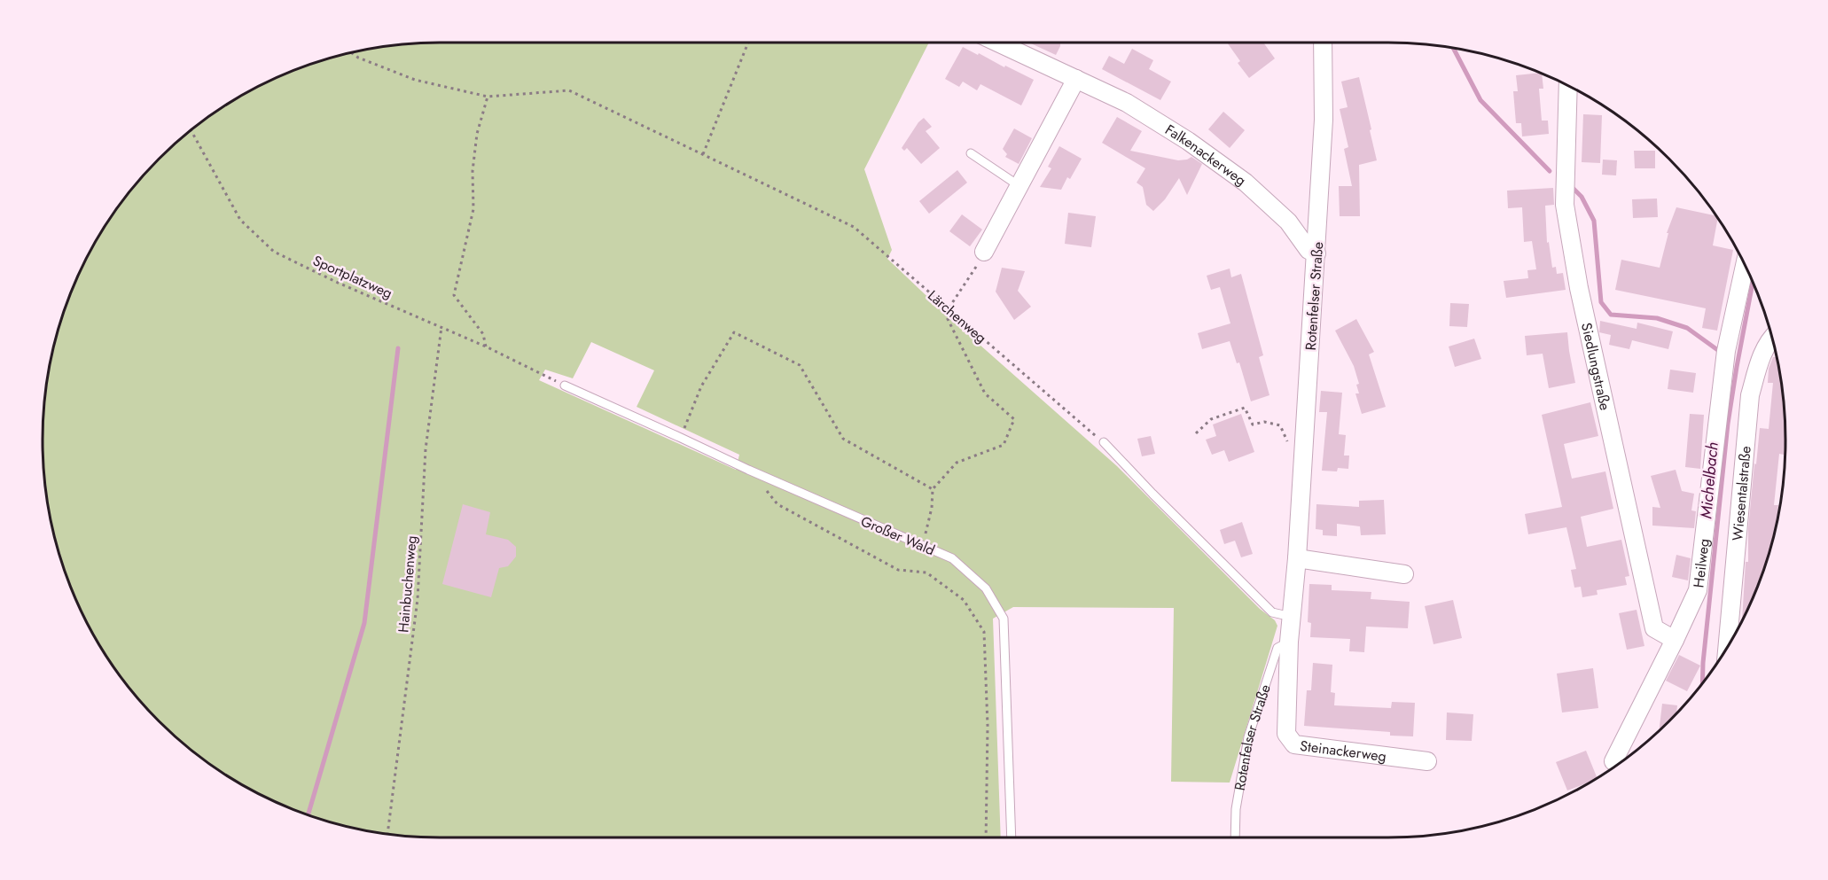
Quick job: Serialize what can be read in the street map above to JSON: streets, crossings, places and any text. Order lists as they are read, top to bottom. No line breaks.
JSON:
{"streets":{"street":["Falkenackerweg","Rotenfelser Straße","Siedlungstraße","Wiesentalstraße","Heilweg","Steinackerweg"],"lane":["Großer Wald"],"path":["Sportplatzweg","Lärchenweg","Hainbuchenweg"]},"crossings":[["Falkenackerweg","Rotenfelser Straße"],["Sportplatzweg","Großer Wald"],["Sportplatzweg","Hainbuchenweg"],["Rotenfelser Straße","Steinackerweg"],["Siedlungstraße","Heilweg"]],"water":["Michelbach"]}
